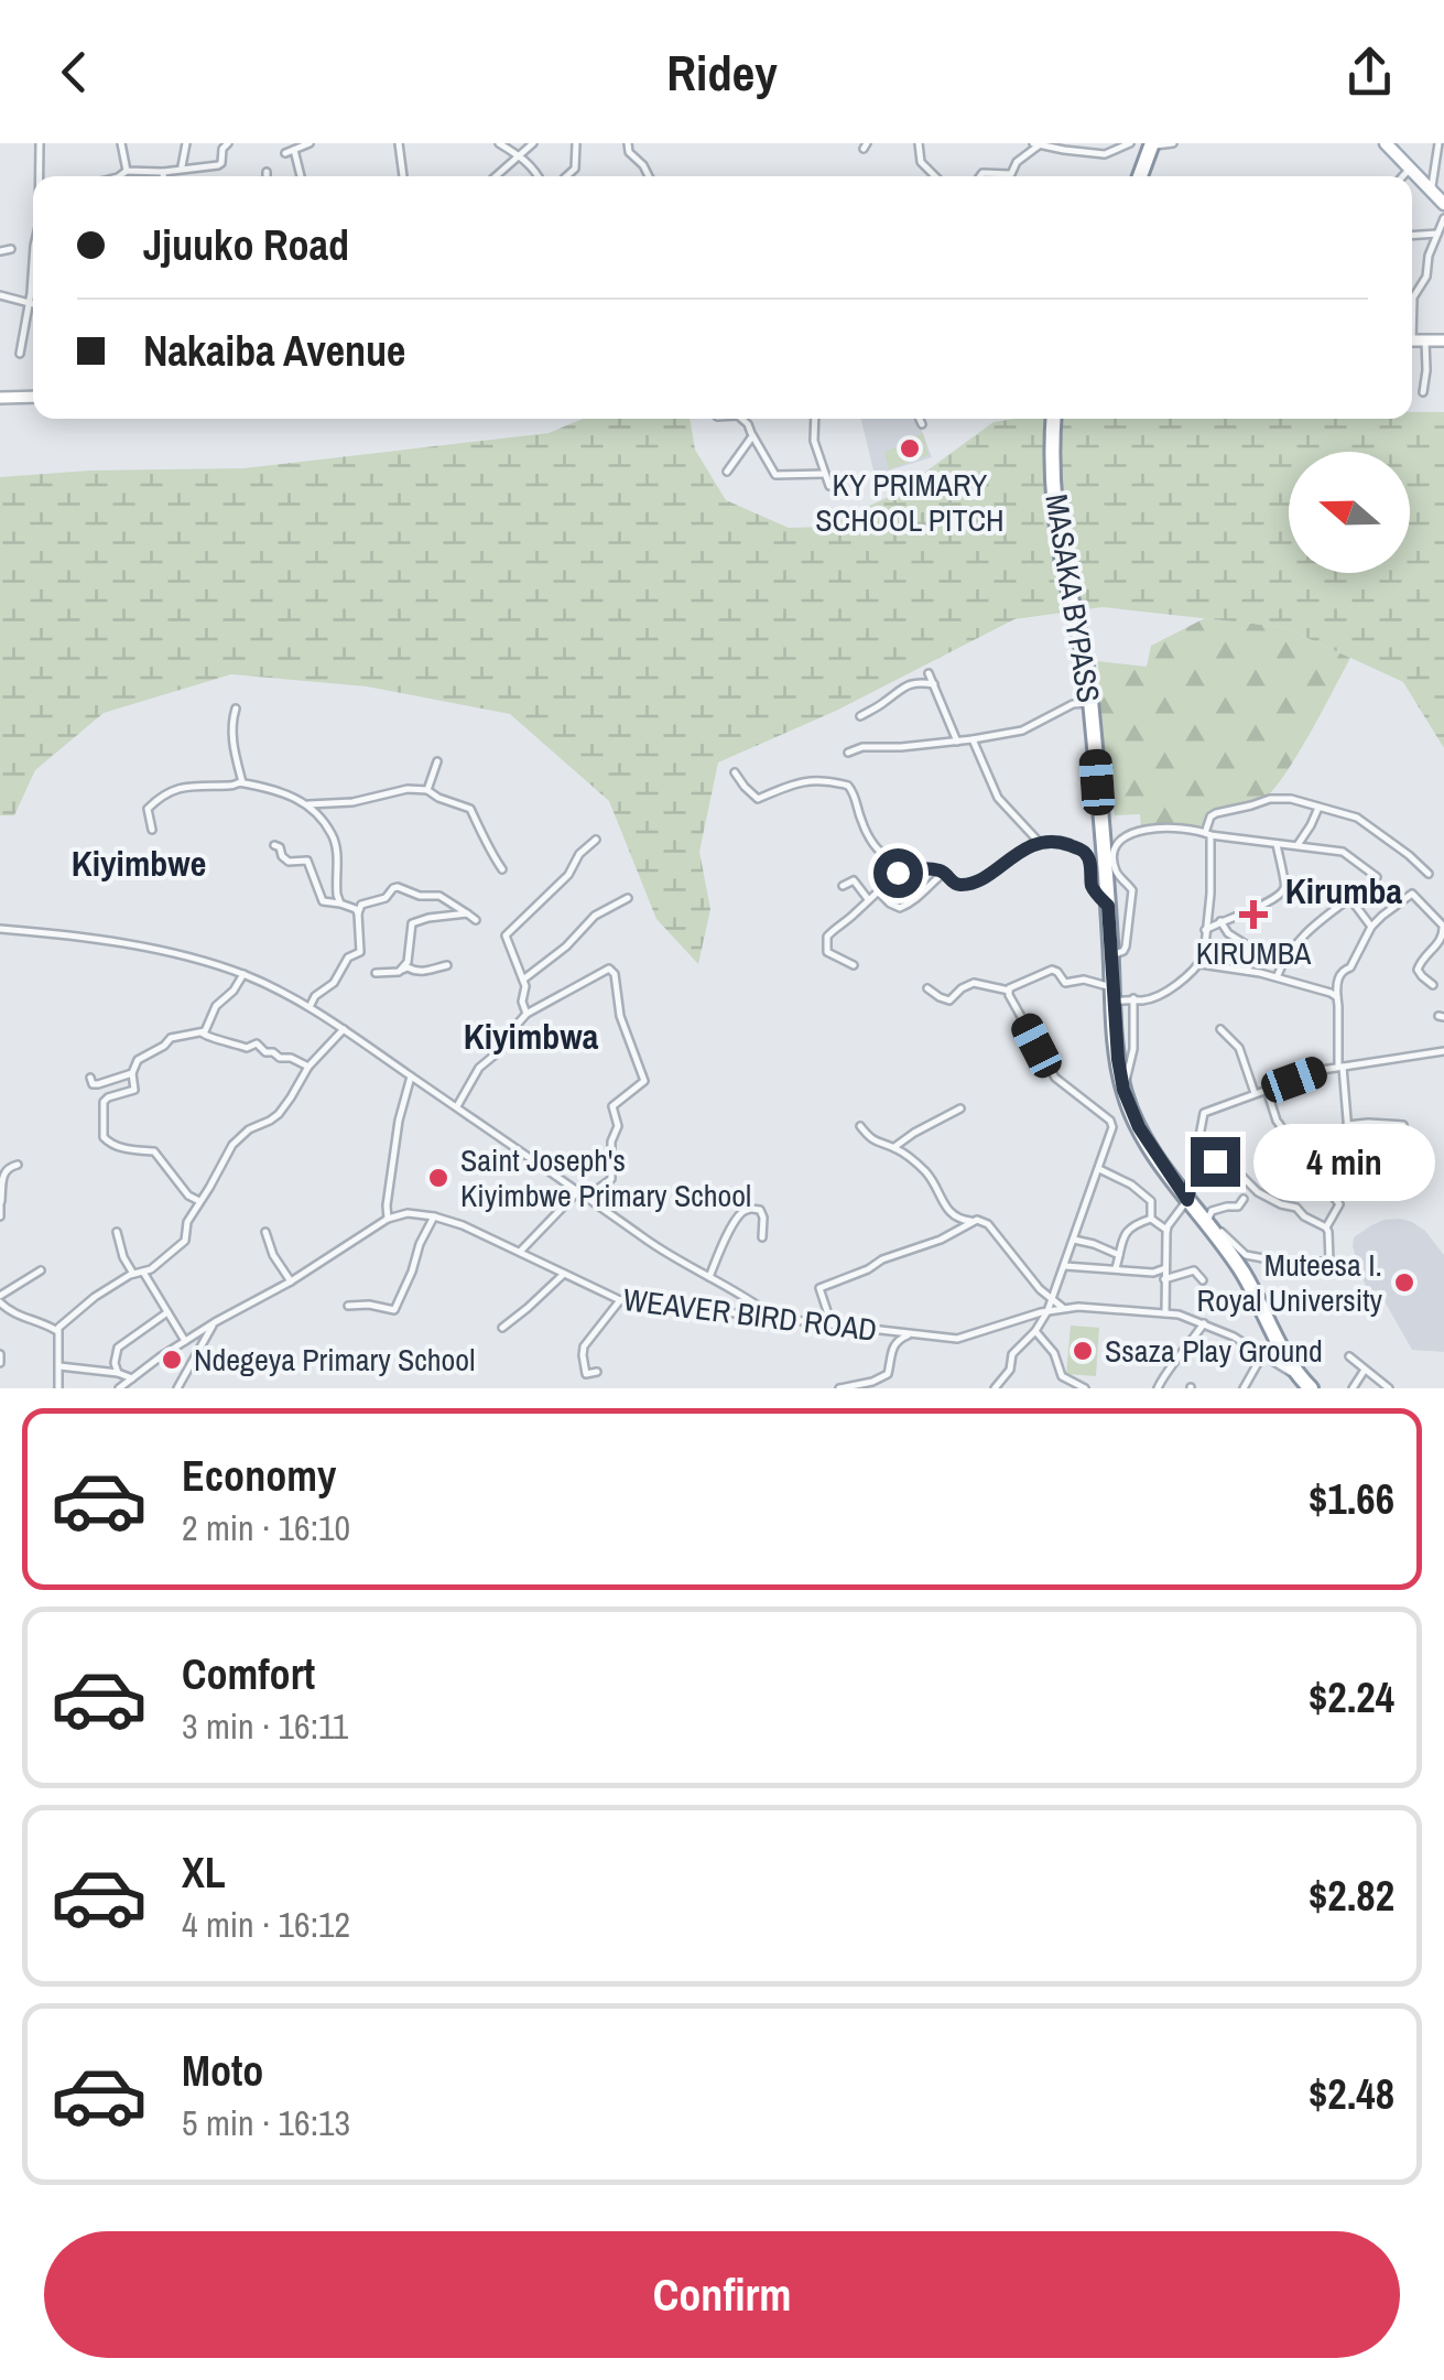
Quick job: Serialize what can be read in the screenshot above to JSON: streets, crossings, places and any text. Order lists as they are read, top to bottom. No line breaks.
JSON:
{"streets":{"highway":["MASAKA BYPASS"],"street":["WEAVER BIRD ROAD"]},"crossings":[["MASAKA BYPASS","WEAVER BIRD ROAD"]],"districts":["Kiyimbwe","Kirumba","Kiyimbwa"],"places":{"other":["KY PRIMARY SCHOOL PITCH","Saint Joseph's Kiyimbwe Primary School","Muteesa I. Royal University","Ssaza Play Ground","Ndegeya Primary School"],"health":["KIRUMBA"]},"north":"left","page":{"header":"Ridey","banner":["Jjuuko Road","Nakaiba Avenue"],"bubble":"4 min","list":[{"name":"Economy","note":"2 min · 16:10","value":"$1.66"},{"name":"Comfort","note":"3 min · 16:11","value":"$2.24"},{"name":"XL","note":"4 min · 16:12","value":"$2.82"},{"name":"Moto","note":"5 min · 16:13","value":"$2.48"}],"buttons":"Confirm"}}
